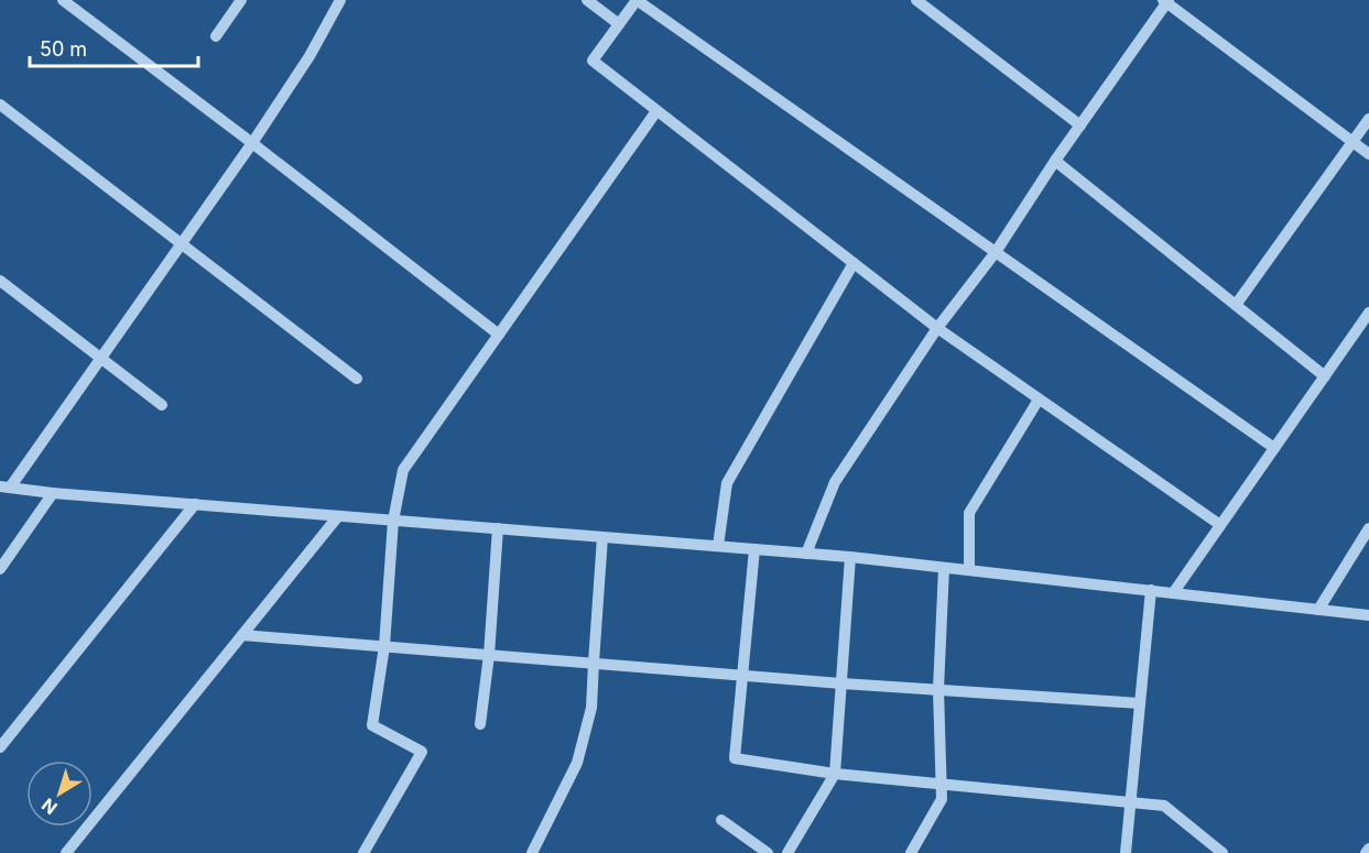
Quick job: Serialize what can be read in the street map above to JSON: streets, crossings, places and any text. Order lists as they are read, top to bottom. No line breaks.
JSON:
{"scale_bar":"50 m","north":"bottom left"}
